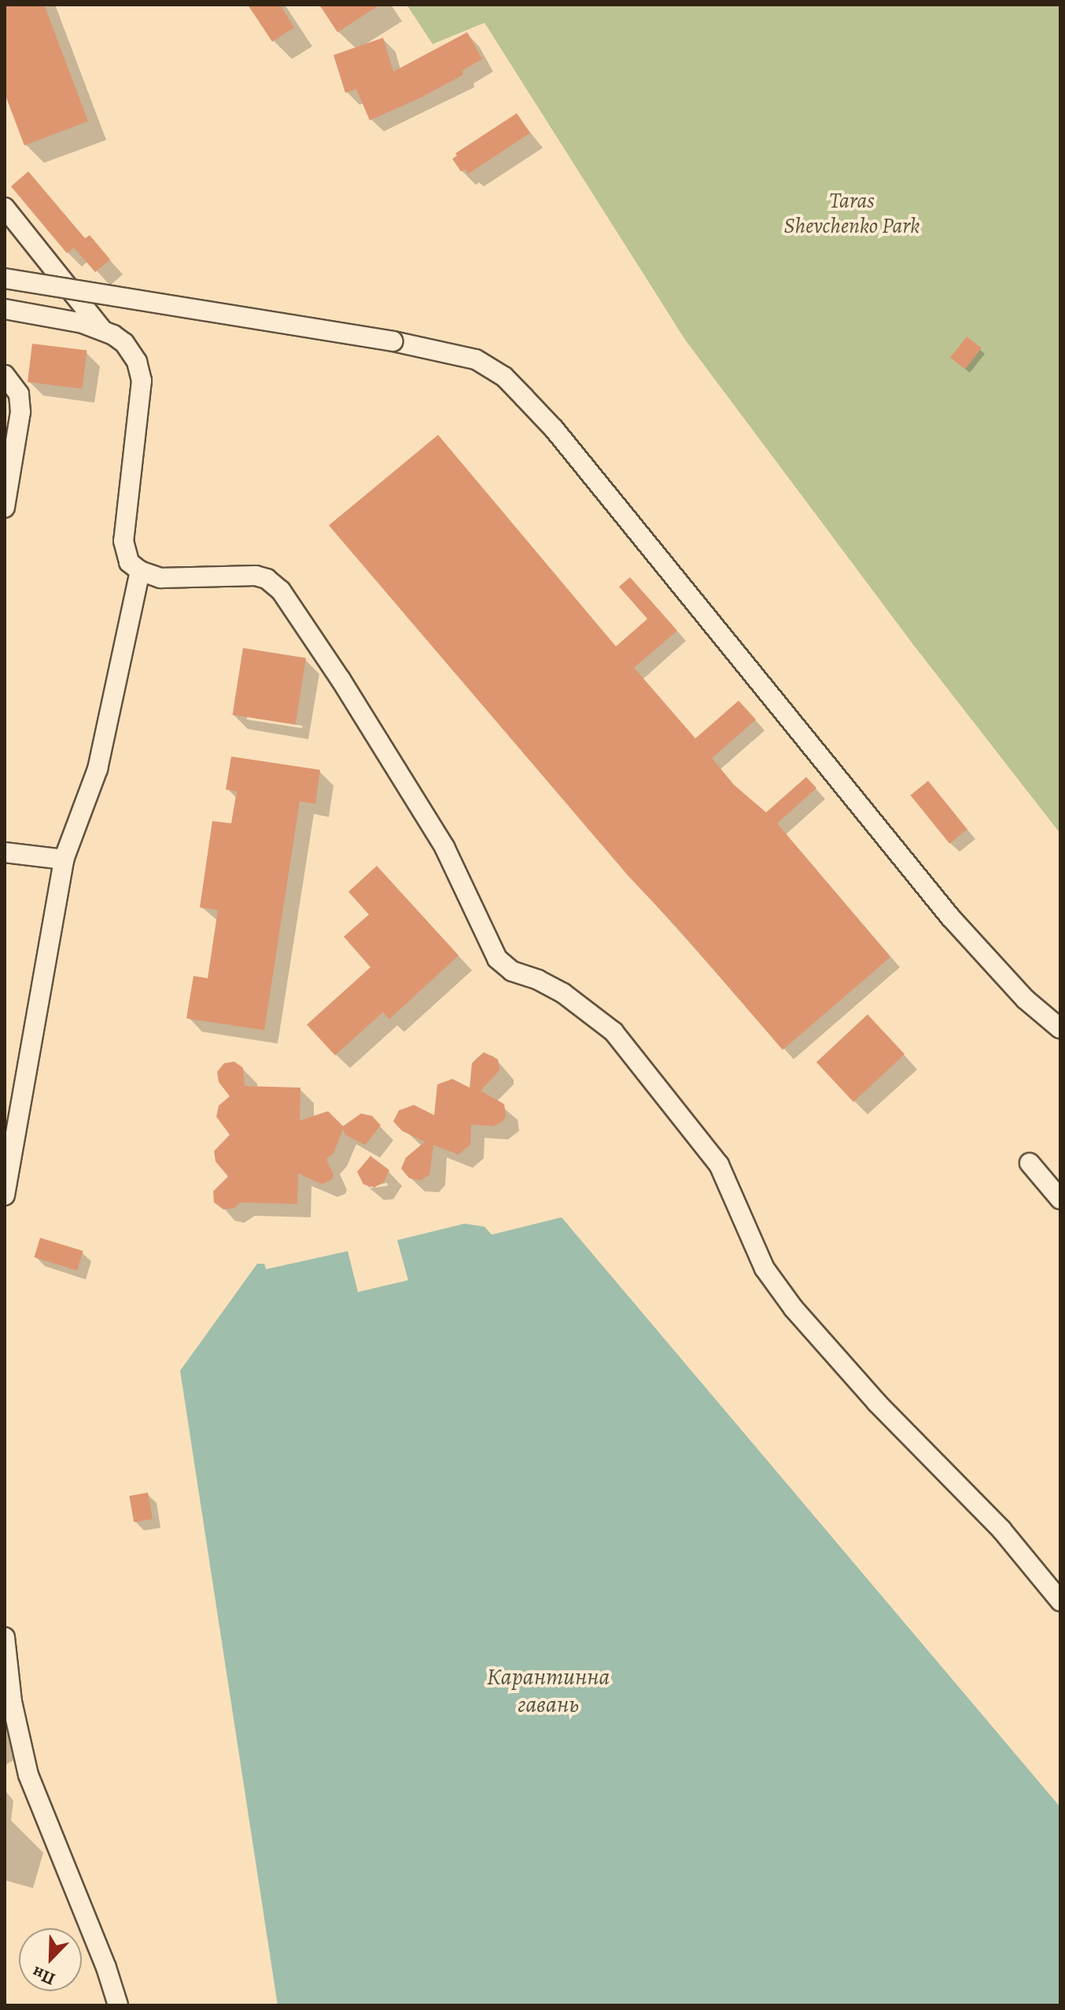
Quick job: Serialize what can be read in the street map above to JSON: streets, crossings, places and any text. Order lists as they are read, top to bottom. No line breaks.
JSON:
{"water":["Карантинна гавань"],"parks":["Taras Shevchenko Park"],"north":"bottom left"}
